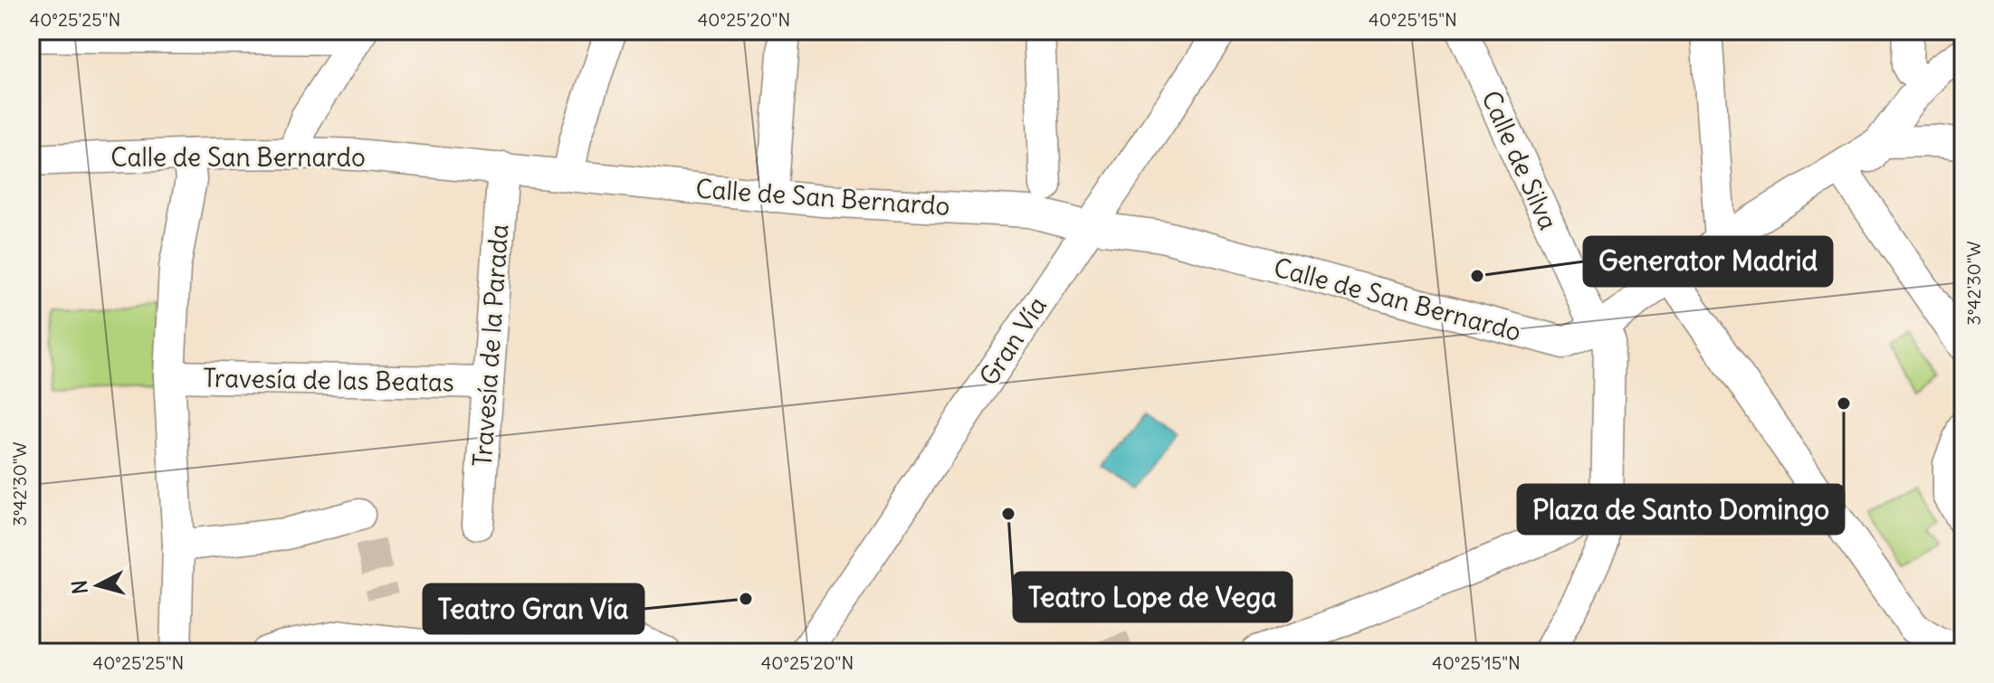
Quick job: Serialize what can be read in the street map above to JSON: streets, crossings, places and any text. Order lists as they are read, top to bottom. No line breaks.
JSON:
{"streets":{"street":["Calle de San Bernardo","Calle de Silva","Gran Vía","Travesía de la Parada","Travesía de las Beatas"]},"crossings":[["Calle de San Bernardo","Calle de Silva"],["Calle de San Bernardo","Gran Vía"],["Calle de San Bernardo","Travesía de la Parada"],["Travesía de la Parada","Travesía de las Beatas"]],"places":["Generator Madrid","Plaza de Santo Domingo","Teatro Lope de Vega","Teatro Gran Vía"],"north":"left","coordinates":["40°25'25\"N","40°25'20\"N","40°25'15\"N","3°42'30\"W"]}
